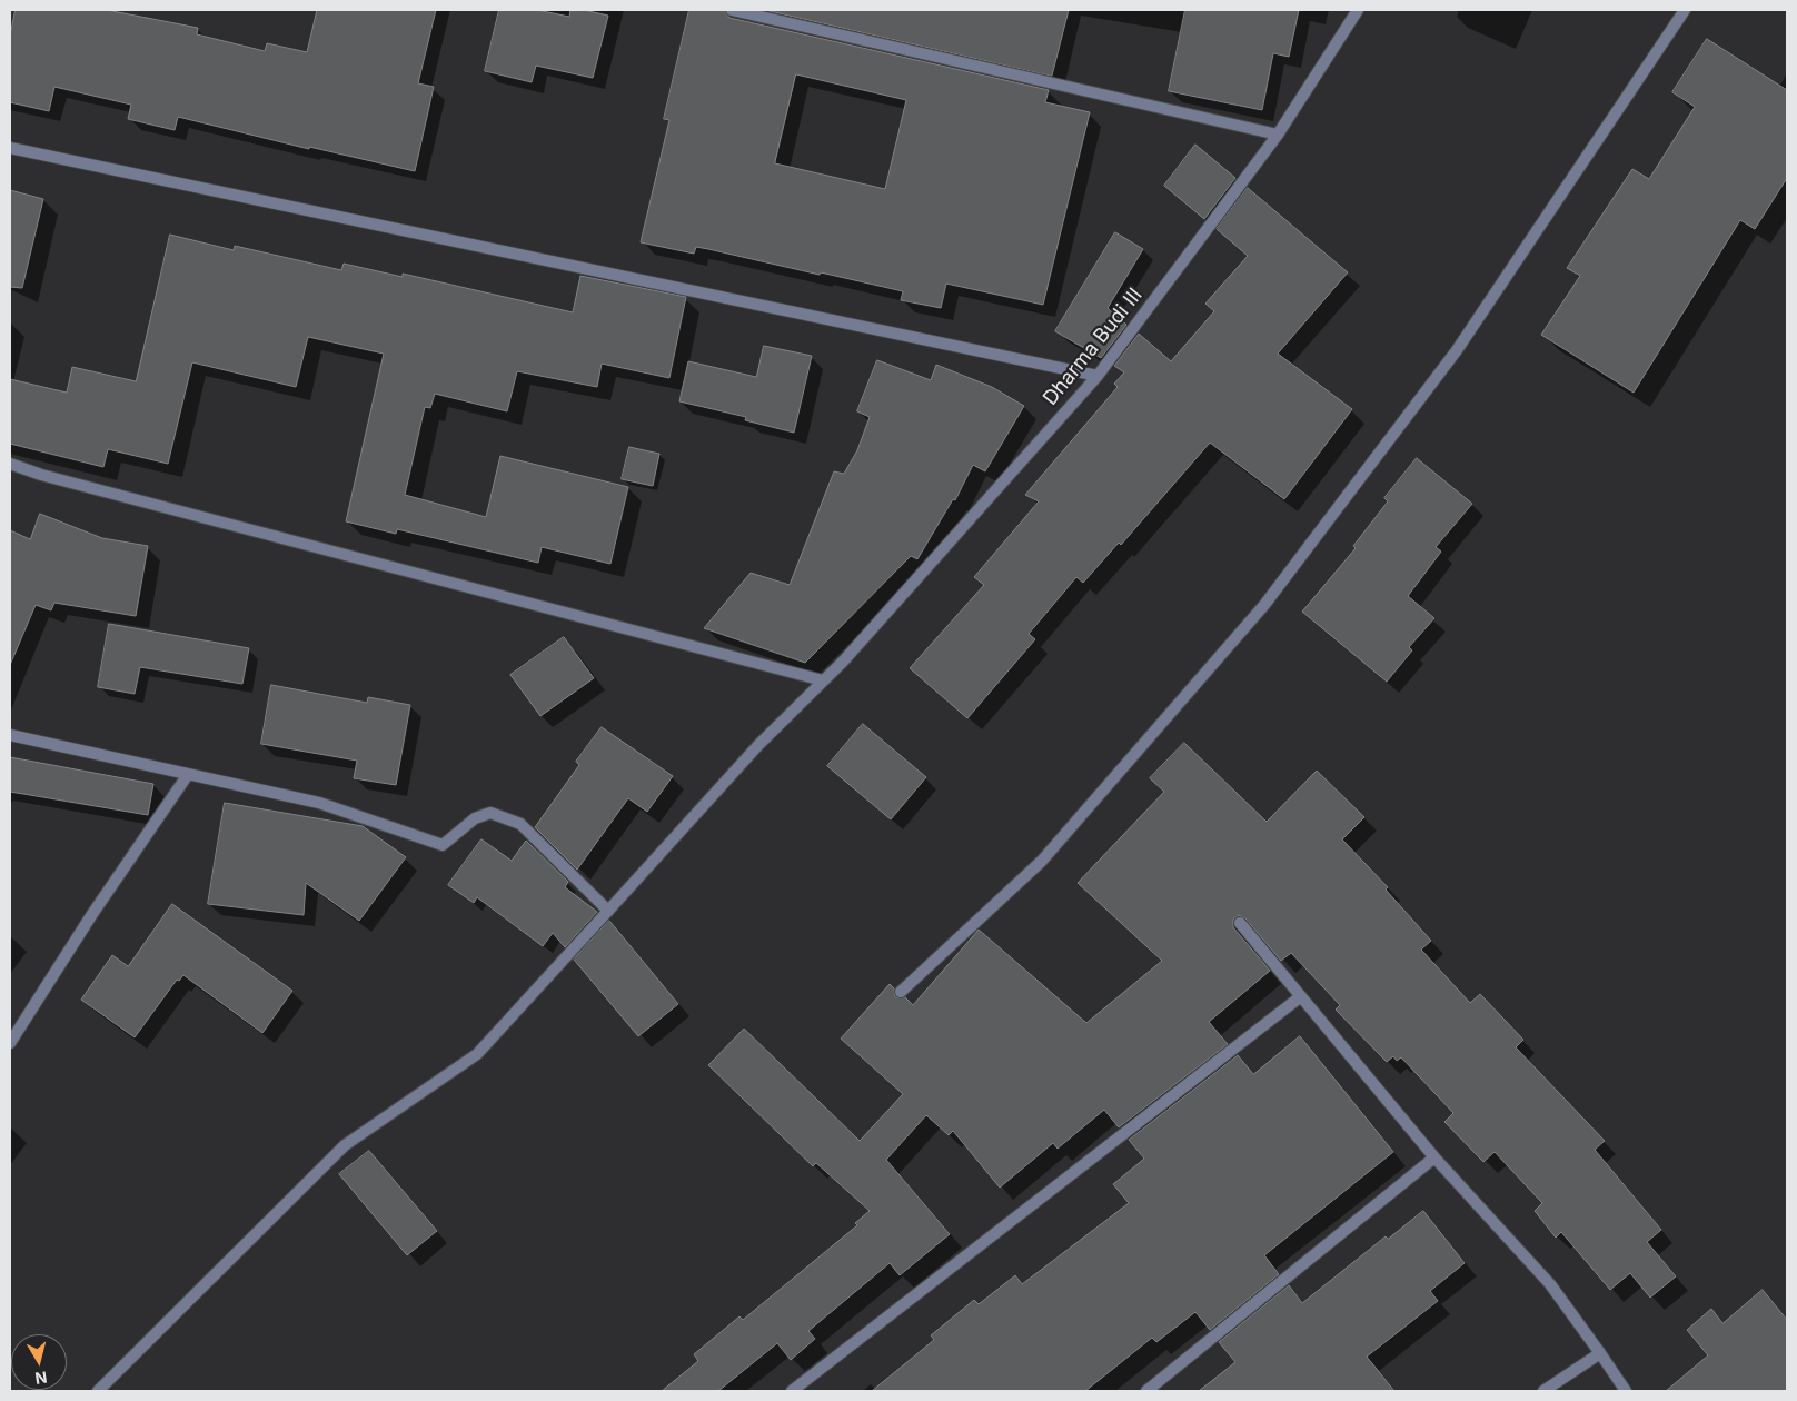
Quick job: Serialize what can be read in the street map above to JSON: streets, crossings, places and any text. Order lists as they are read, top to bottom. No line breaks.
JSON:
{"streets":{"street":["Dharma Budi III"]},"north":"bottom"}
